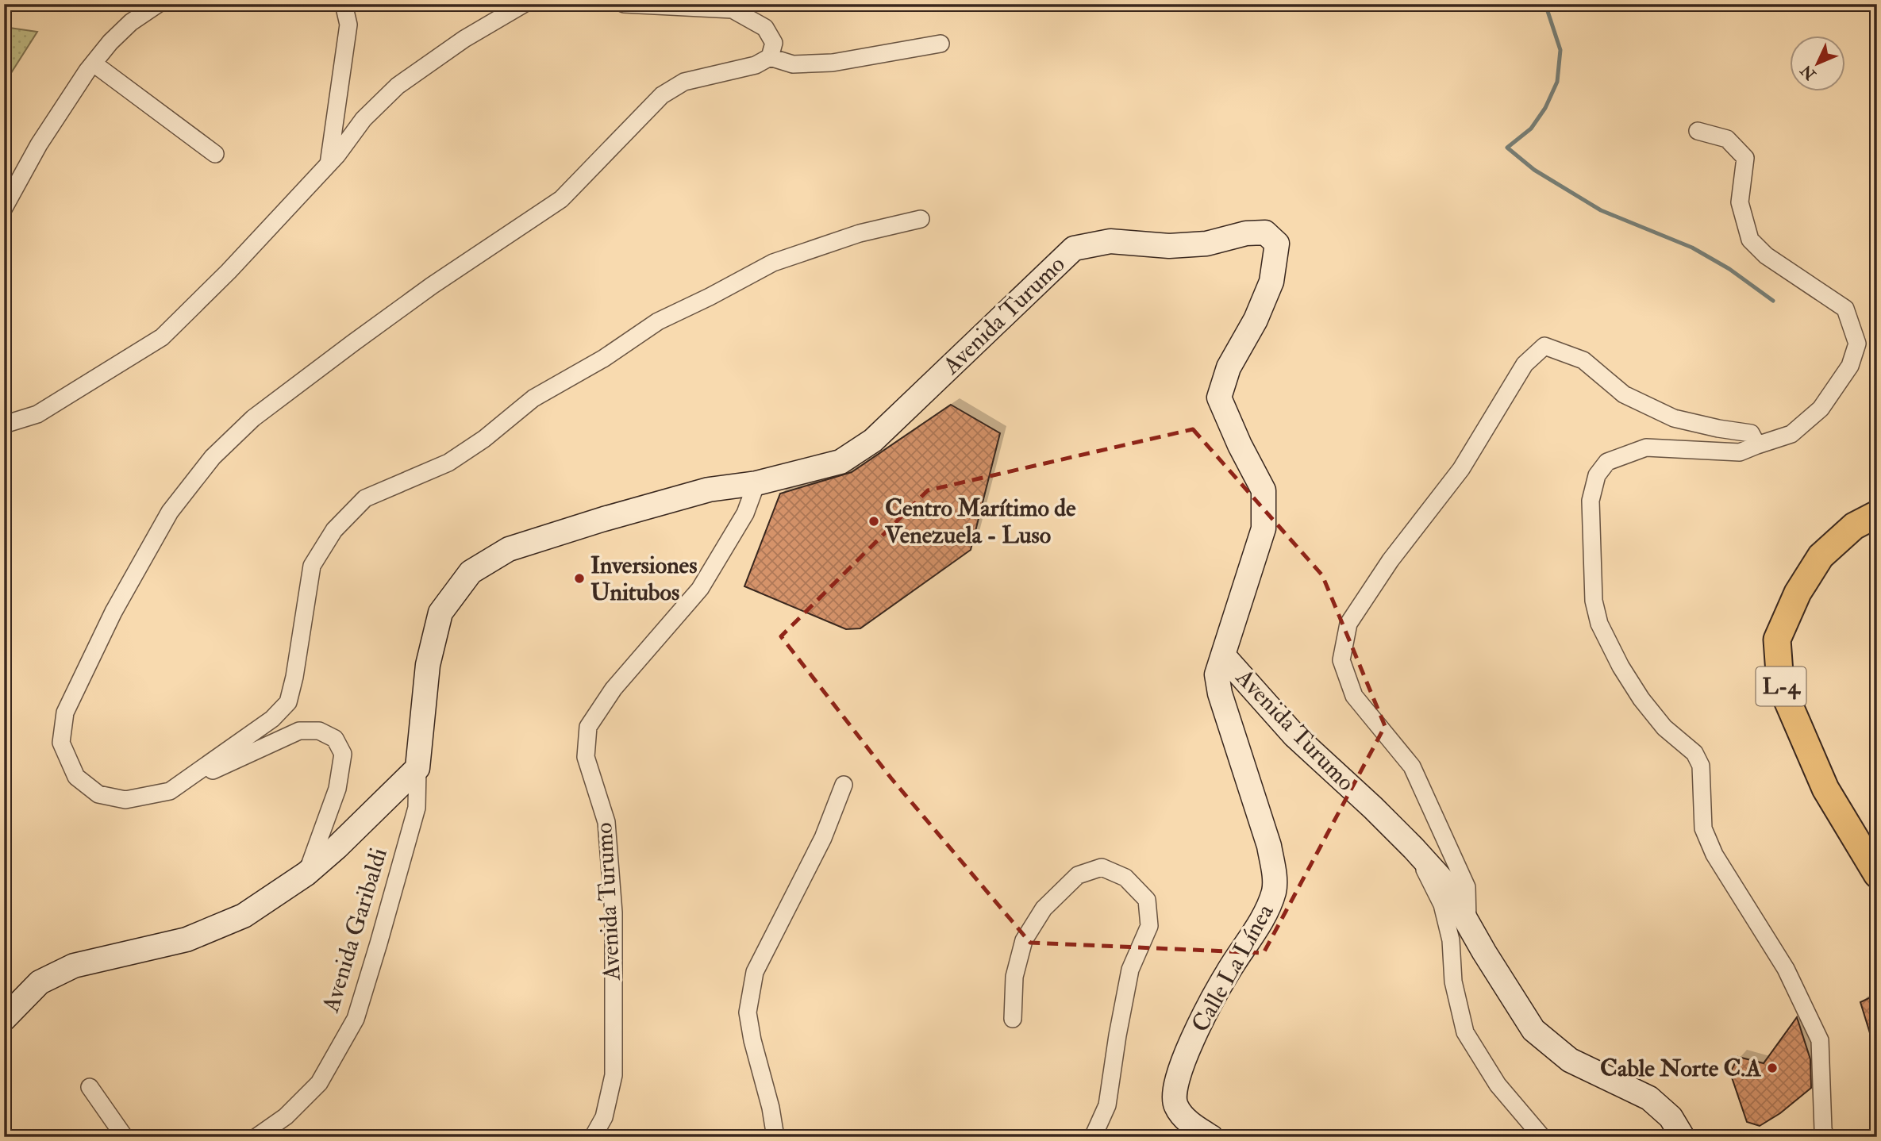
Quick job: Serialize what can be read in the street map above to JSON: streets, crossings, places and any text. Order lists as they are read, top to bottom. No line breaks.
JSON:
{"streets":{"main road":["L-4"],"street":["Avenida Turumo","Avenida Garibaldi","Calle La Línea"]},"crossings":[["Avenida Turumo","Calle La Línea"]],"places":["Centro Marítimo de Venezuela - Luso","Inversiones Unitubos","Cable Norte C.A"],"north":"bottom left"}
